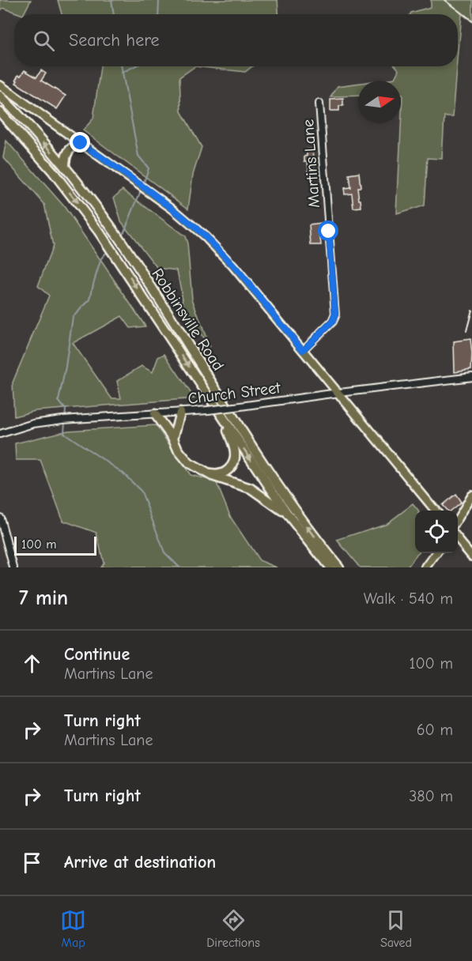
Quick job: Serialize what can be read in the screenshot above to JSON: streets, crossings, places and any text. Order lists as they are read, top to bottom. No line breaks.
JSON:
{"streets":{"highway":["Robbinsville Road"],"street":["Martins Lane","Church Street"]},"scale_bar":"100 m","north":"right","page":{"search":"Search here","scale":"100 m","heading":["7 min","Walk · 540 m"],"list":[["Continue","Martins Lane","100 m"],["Turn right","Martins Lane","60 m"],["Turn right","380 m"],"Arrive at destination"],"nav":["Map","Directions","Saved"]}}
